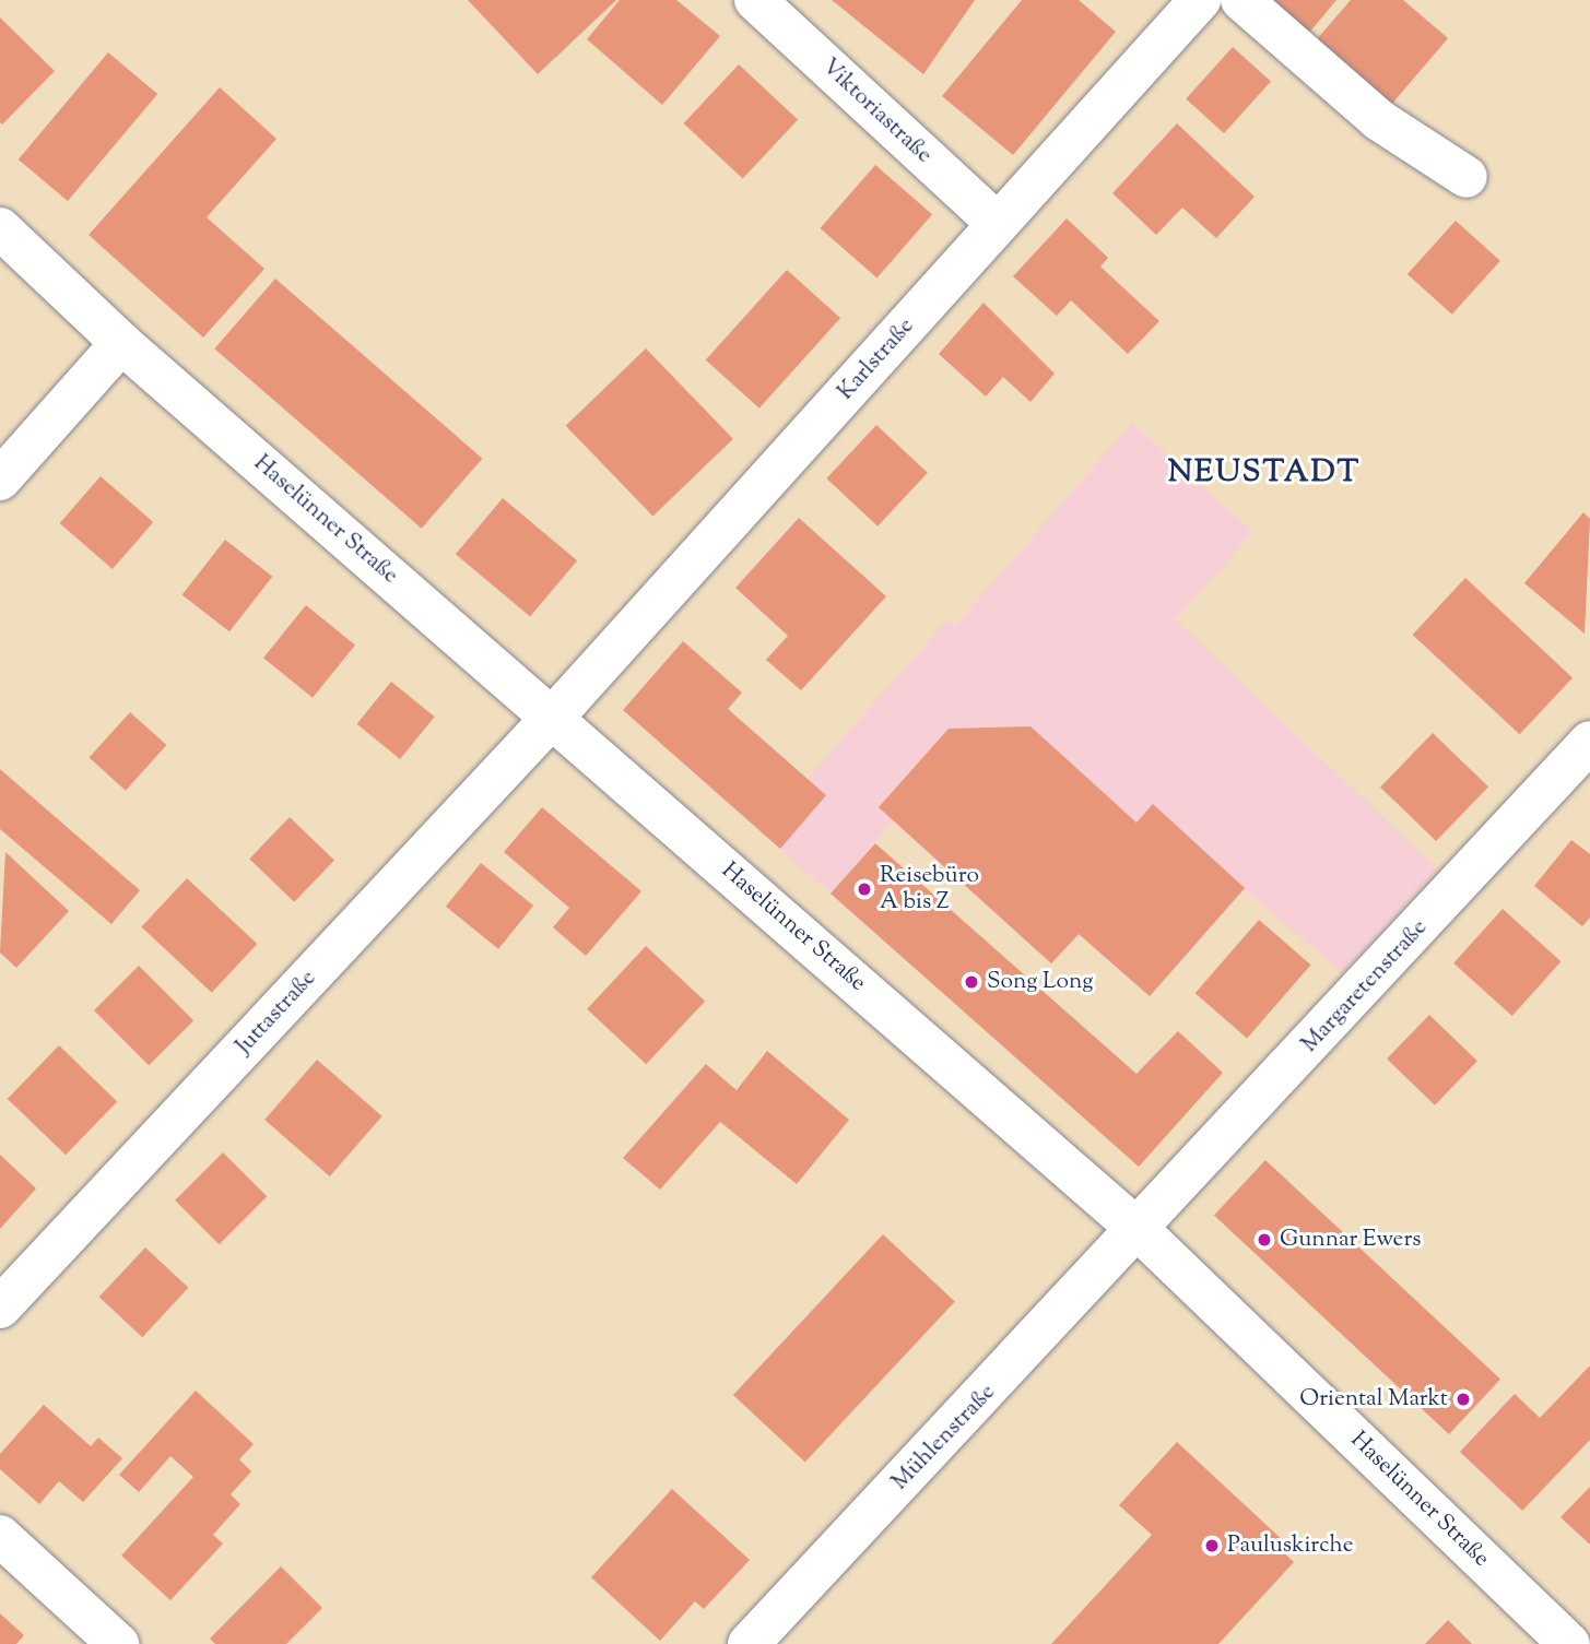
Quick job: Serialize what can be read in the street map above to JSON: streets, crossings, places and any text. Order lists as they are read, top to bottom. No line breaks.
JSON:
{"streets":{"street":["Viktoriastraße","Karlstraße","Haselünner Straße","Margaretenstraße","Juttastraße","Mühlenstraße"]},"crossings":[["Viktoriastraße","Karlstraße"],["Karlstraße","Haselünner Straße"],["Karlstraße","Juttastraße"],["Haselünner Straße","Margaretenstraße"],["Haselünner Straße","Juttastraße"],["Haselünner Straße","Mühlenstraße"],["Margaretenstraße","Mühlenstraße"]],"districts":["NEUSTADT"],"places":["Reisebüro A bis Z","Song Long","Gunnar Ewers","Oriental Markt","Pauluskirche"]}
